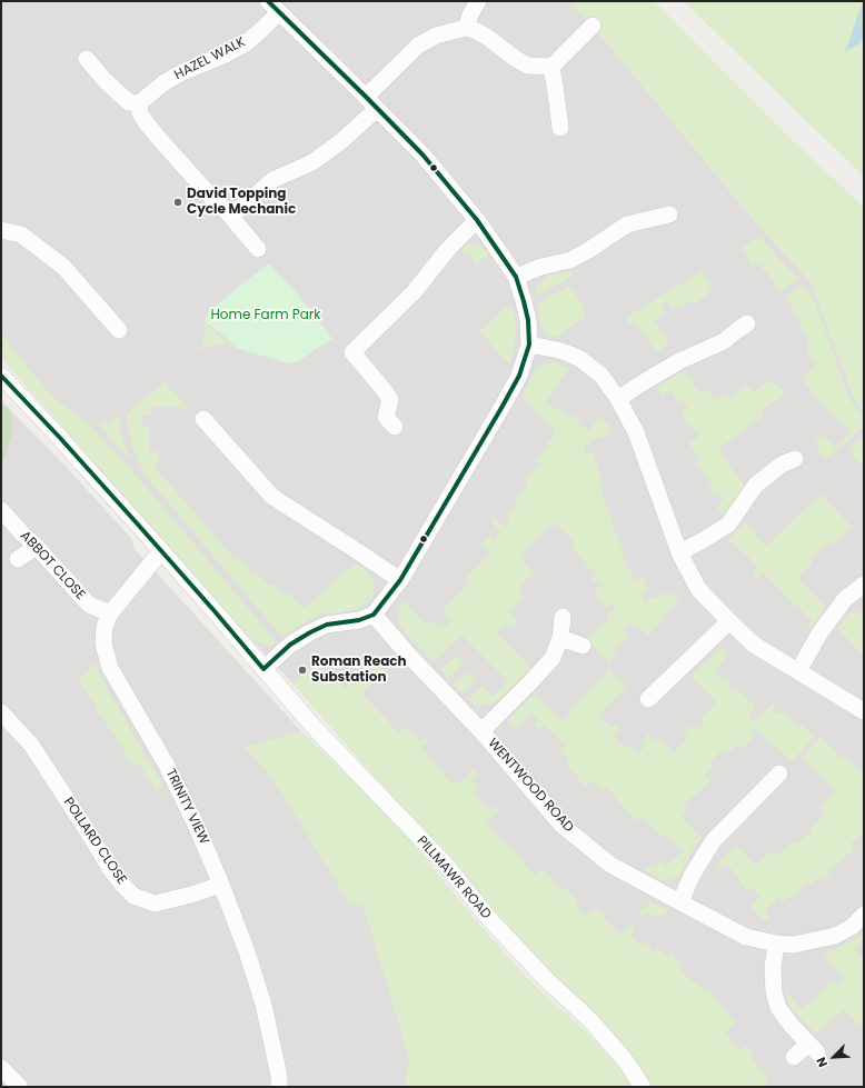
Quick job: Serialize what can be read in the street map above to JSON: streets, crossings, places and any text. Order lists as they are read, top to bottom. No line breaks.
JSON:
{"streets":{"street":["HAZEL WALK","ABBOT CLOSE","WENTWOOD ROAD","TRINITY VIEW","POLLARD CLOSE","PILLMAWR ROAD"]},"crossings":[["ABBOT CLOSE","TRINITY VIEW"],["TRINITY VIEW","POLLARD CLOSE"],["TRINITY VIEW","PILLMAWR ROAD"]],"parks":["Home Farm Park"],"places":["David Topping Cycle Mechanic","Roman Reach Substation"],"north":"bottom left"}
